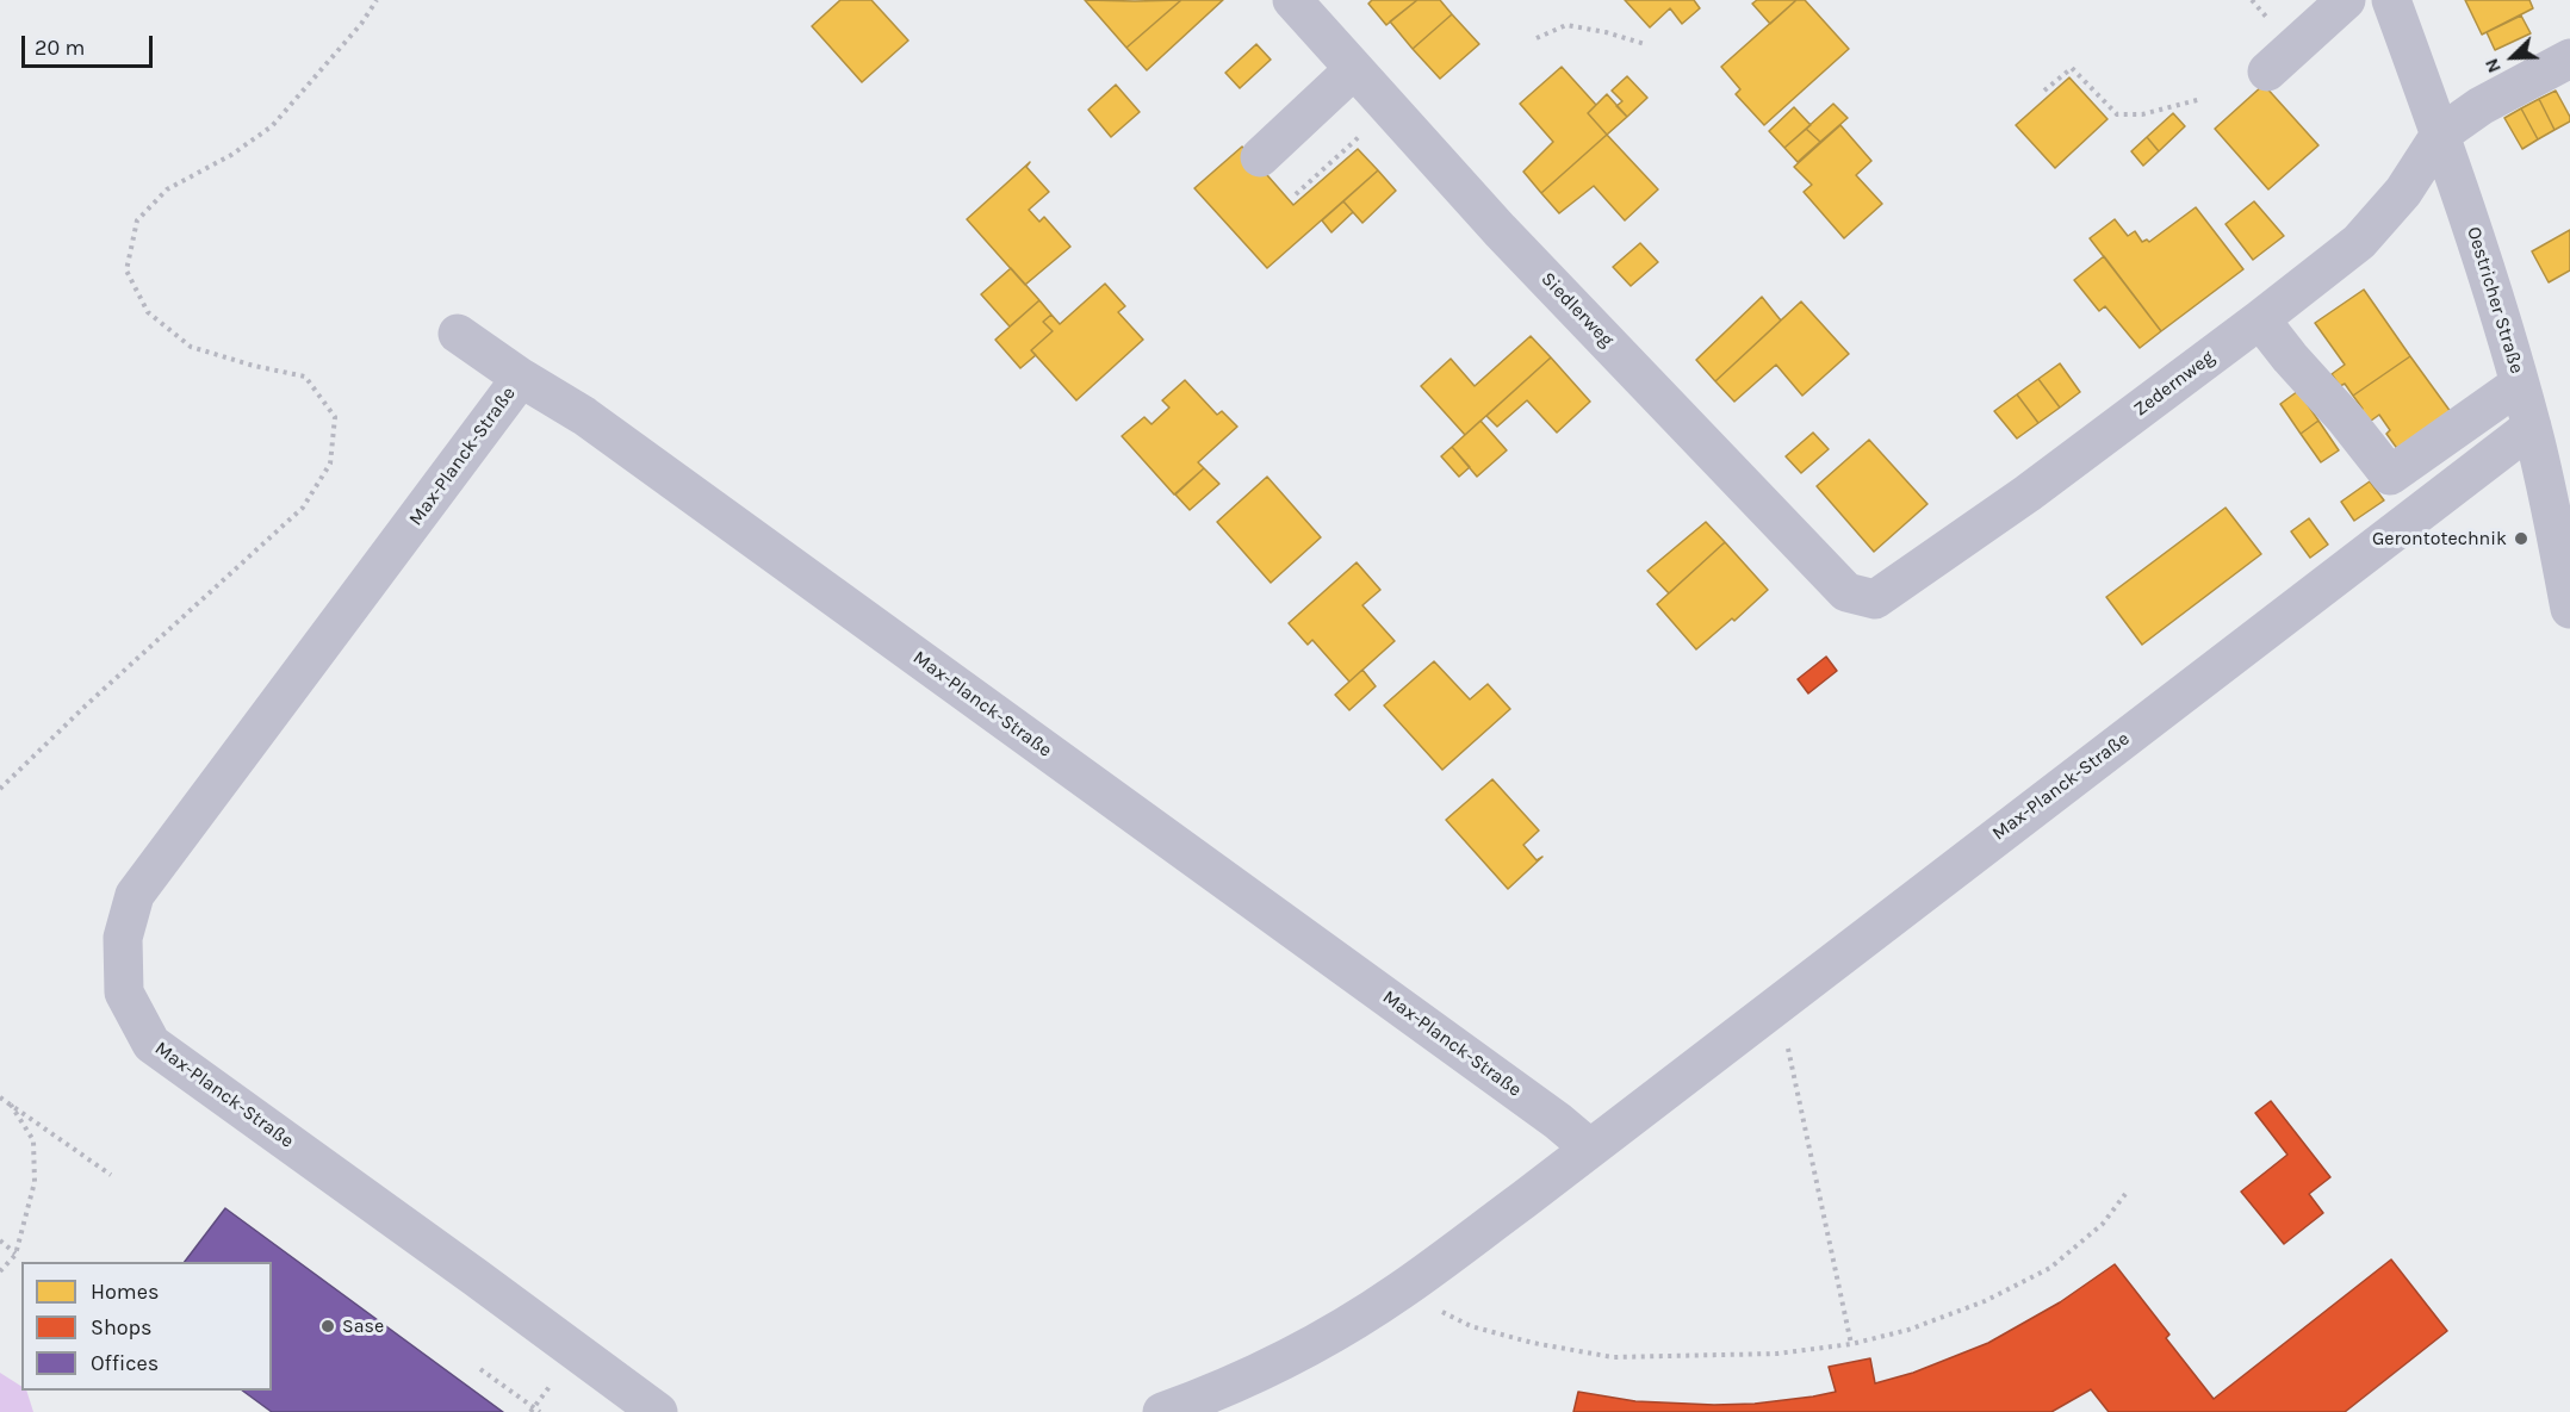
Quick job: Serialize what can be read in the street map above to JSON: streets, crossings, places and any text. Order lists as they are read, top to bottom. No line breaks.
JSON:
{"streets":{"street":["Oestricher Straße","Siedlerweg","Zedernweg","Max-Planck-Straße"]},"crossings":[["Oestricher Straße","Zedernweg"],["Oestricher Straße","Max-Planck-Straße"],["Siedlerweg","Zedernweg"]],"places":["Gerontotechnik","Sase"],"legend":["Homes","Shops","Offices"],"scale_bar":"20 m","north":"bottom left"}
